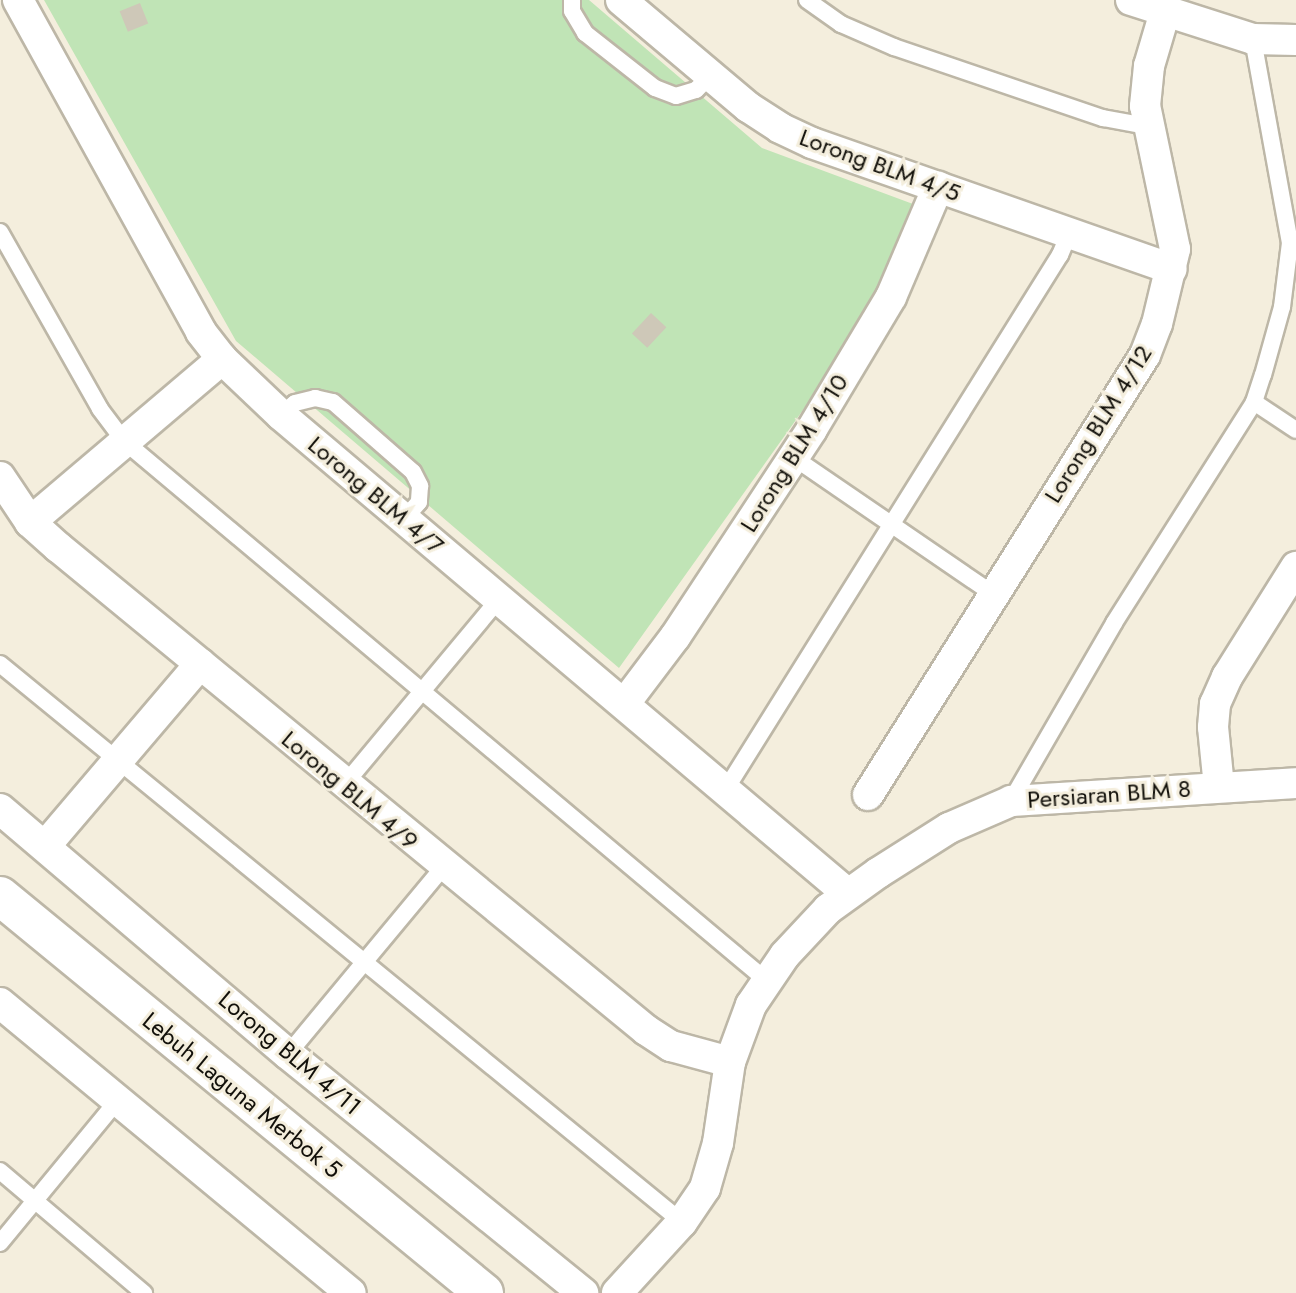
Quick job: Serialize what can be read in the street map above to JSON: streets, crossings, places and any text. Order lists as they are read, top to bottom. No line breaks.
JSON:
{"streets":{"street":["Lorong BLM 4/5","Lorong BLM 4/12","Lorong BLM 4/10","Lorong BLM 4/7","Lorong BLM 4/9","Persiaran BLM 8","Lorong BLM 4/11","Lebuh Laguna Merbok 5"]},"crossings":[["Lorong BLM 4/5","Lorong BLM 4/12"],["Lorong BLM 4/5","Lorong BLM 4/10"],["Lorong BLM 4/10","Lorong BLM 4/7"],["Lorong BLM 4/7","Persiaran BLM 8"],["Lorong BLM 4/9","Persiaran BLM 8"]]}
